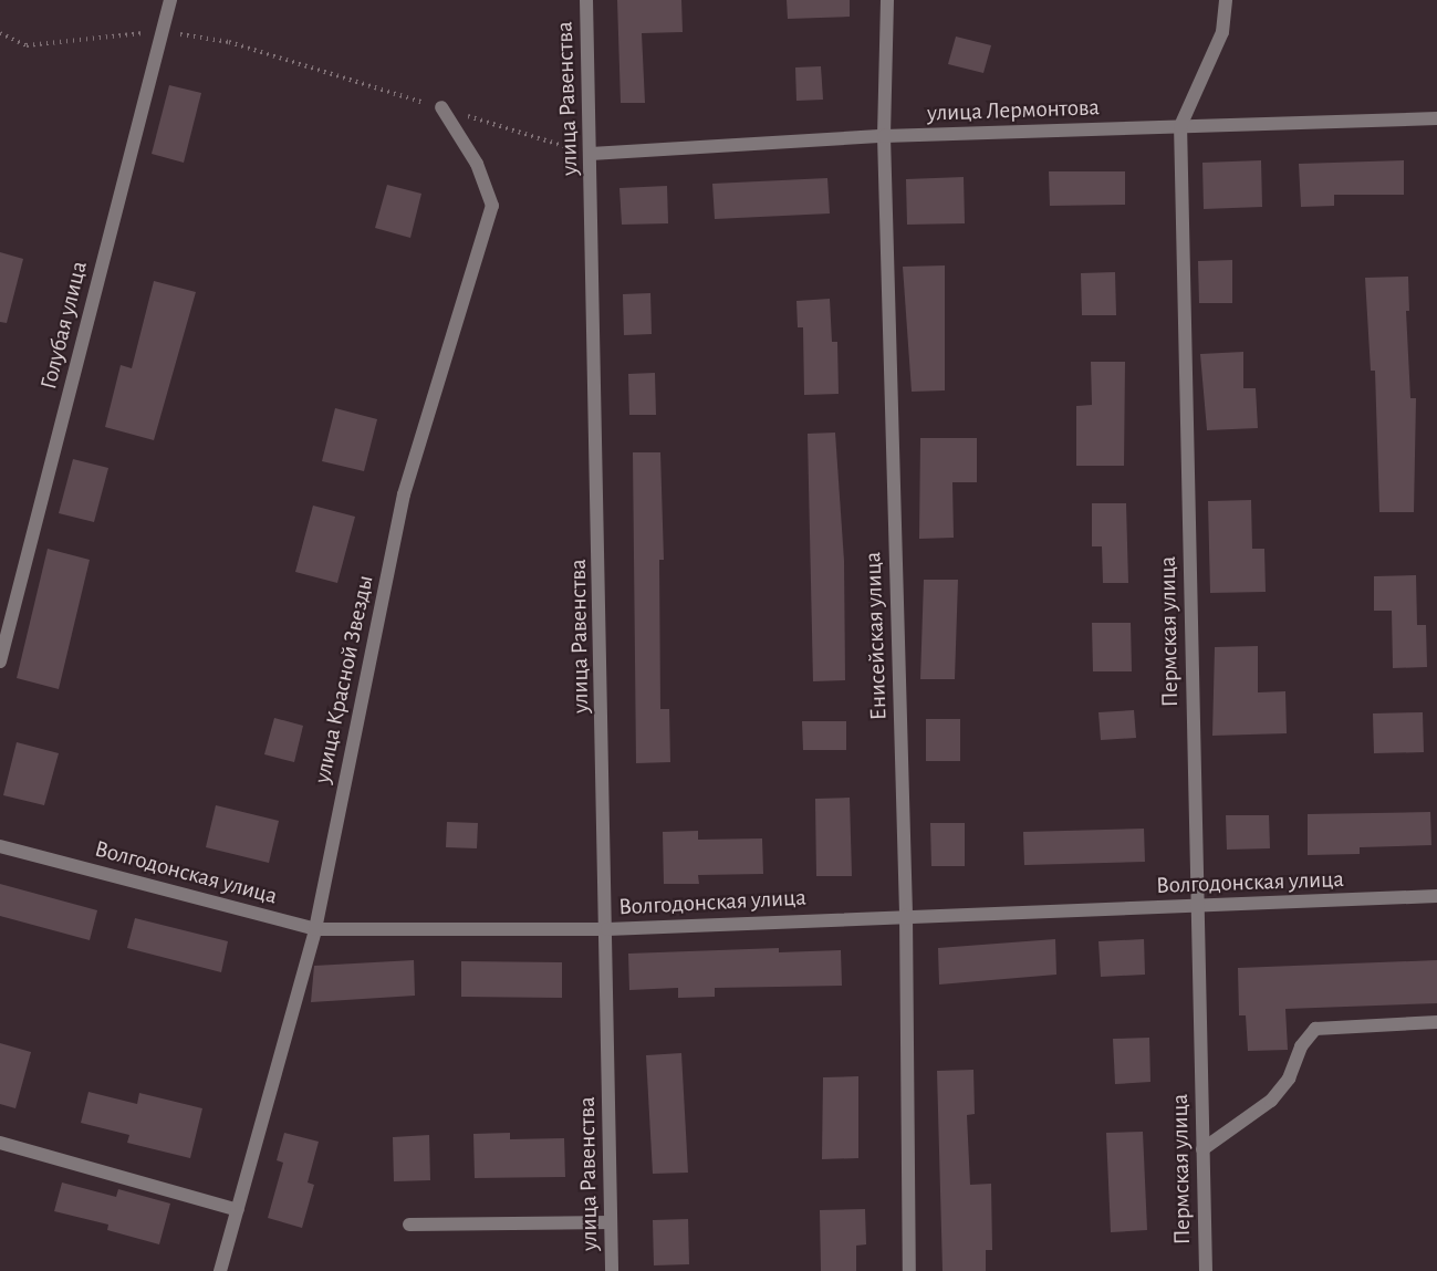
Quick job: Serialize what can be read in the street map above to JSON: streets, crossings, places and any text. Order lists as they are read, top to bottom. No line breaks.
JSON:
{"streets":{"street":["улица Равенства","улица Лермонтова","Голубая улица","Пермская улица","Енисейская улица","улица Красной Звезды","Волгодонская улица"]},"crossings":[["улица Равенства","улица Лермонтова"],["улица Равенства","Волгодонская улица"],["улица Лермонтова","Пермская улица"],["улица Лермонтова","Енисейская улица"],["Пермская улица","Волгодонская улица"],["Енисейская улица","Волгодонская улица"],["улица Красной Звезды","Волгодонская улица"]]}
